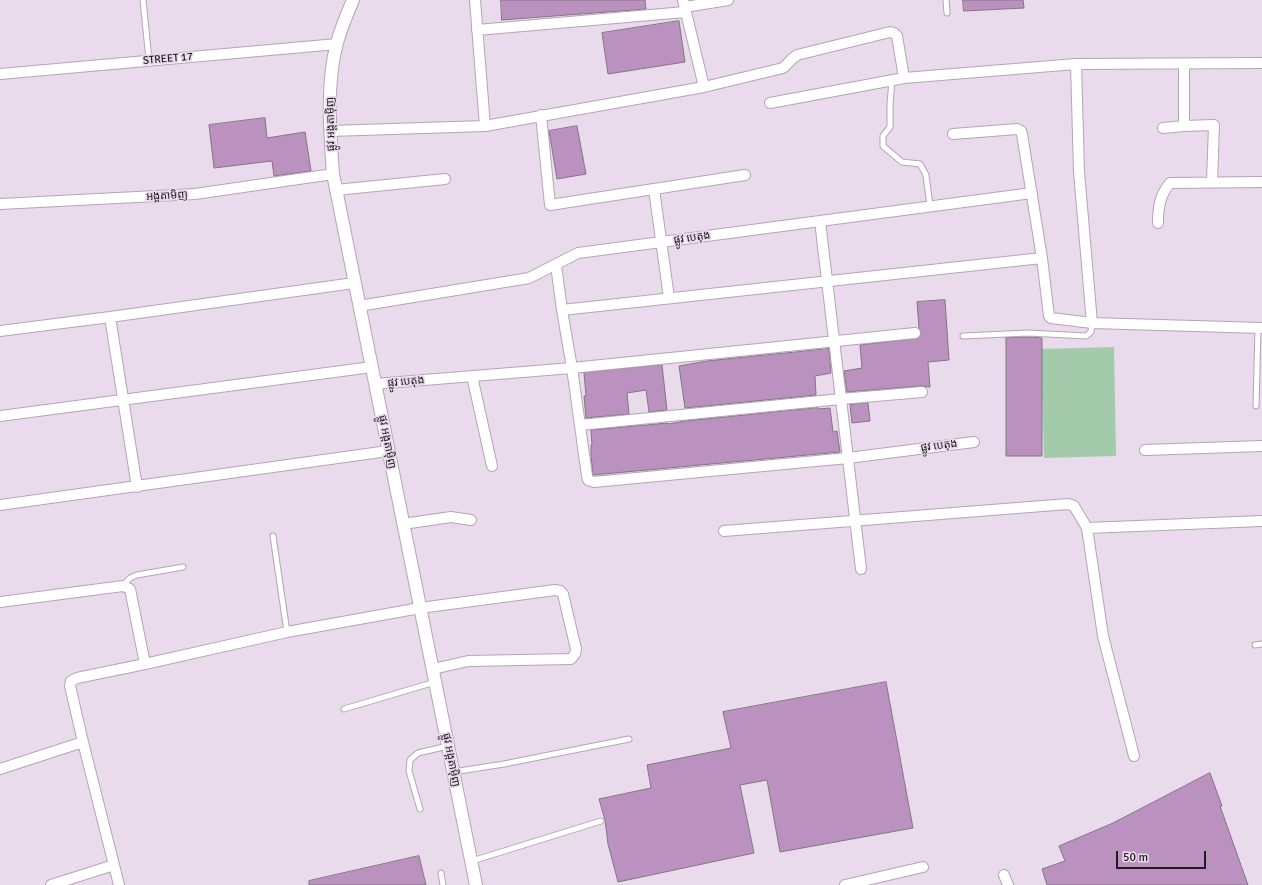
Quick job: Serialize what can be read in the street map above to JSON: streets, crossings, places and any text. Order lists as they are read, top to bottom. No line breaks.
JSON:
{"streets":{"street":["STREET 17","ផ្លូវ អង្តតាម៉ិញ","អង្គតាមិញ","ផ្លូវ បេតុង"]},"crossings":[["STREET 17","ផ្លូវ អង្តតាម៉ិញ"],["ផ្លូវ អង្តតាម៉ិញ","អង្គតាមិញ"],["ផ្លូវ អង្តតាម៉ិញ","ផ្លូវ បេតុង"]],"scale_bar":"50 m"}
